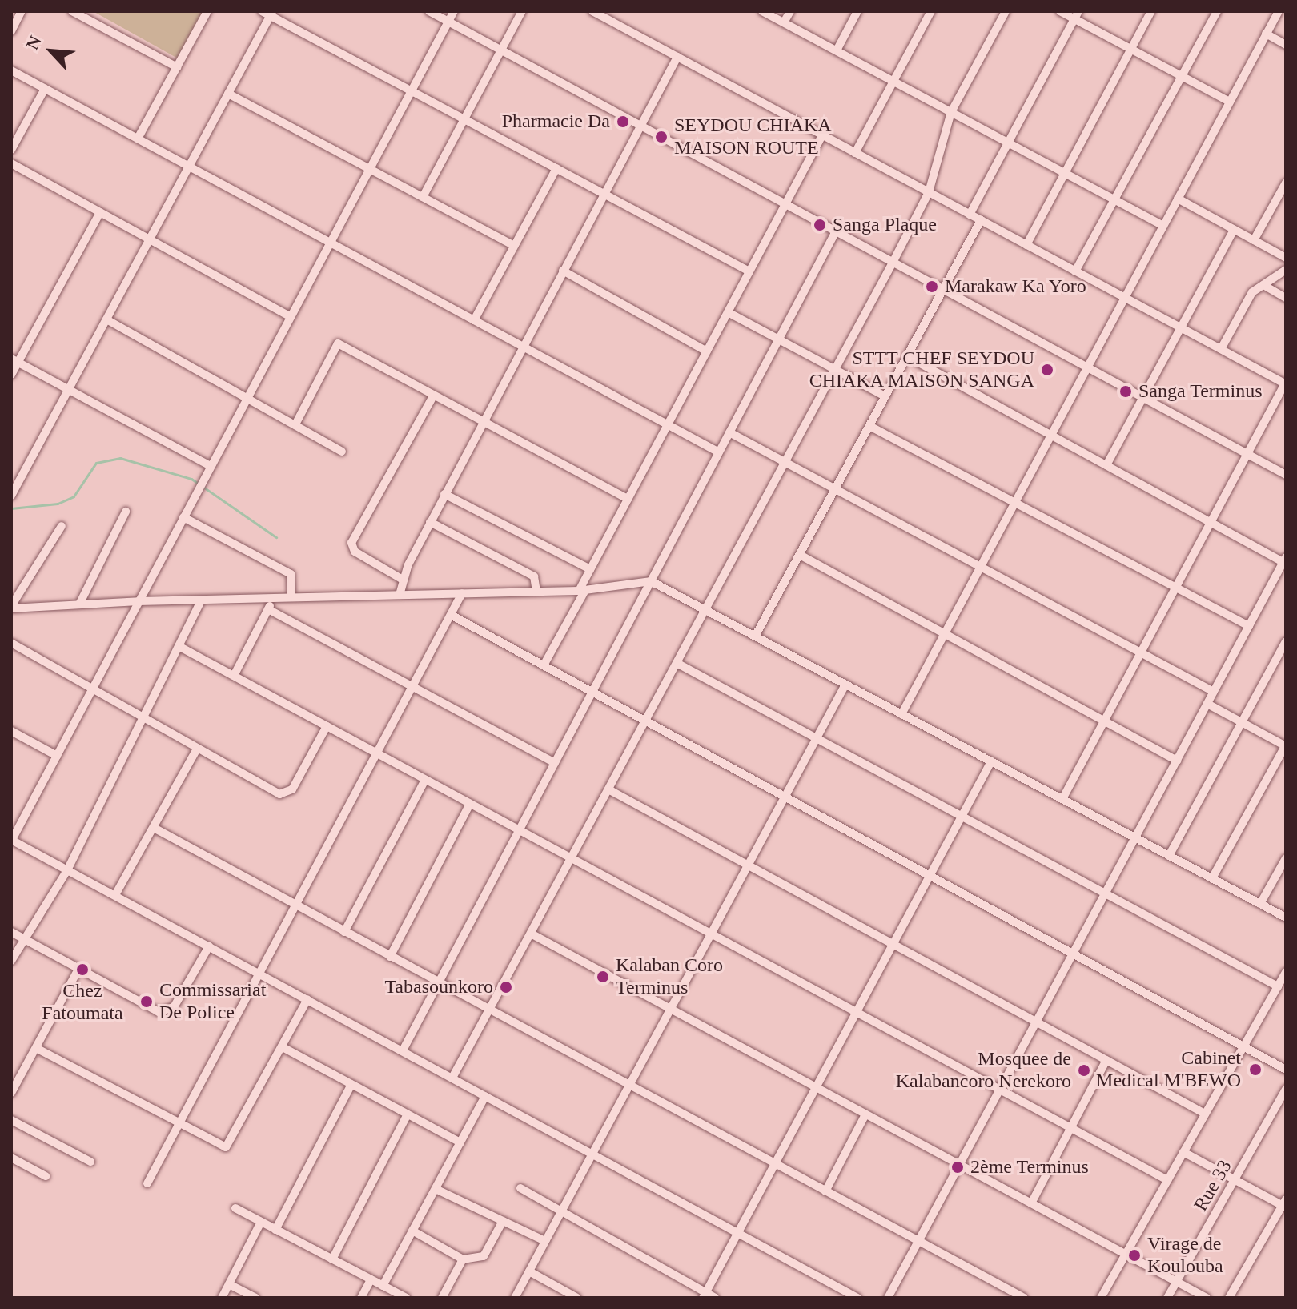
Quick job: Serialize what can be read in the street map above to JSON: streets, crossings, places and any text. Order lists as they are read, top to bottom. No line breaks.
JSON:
{"streets":{"street":["Rue 33"]},"places":["Pharmacie Da","SEYDOU CHIAKA MAISON ROUTE","Sanga Plaque","Marakaw Ka Yoro","STTT CHEF SEYDOU CHIAKA MAISON SANGA","Sanga Terminus","Chez Fatoumata","Kalaban Coro Terminus","Tabasounkoro","Commissariat De Police","Cabinet Medical M'BEWO","Mosquee de Kalabancoro Nerekoro","2ème Terminus","Virage de Koulouba"],"north":"top left"}
